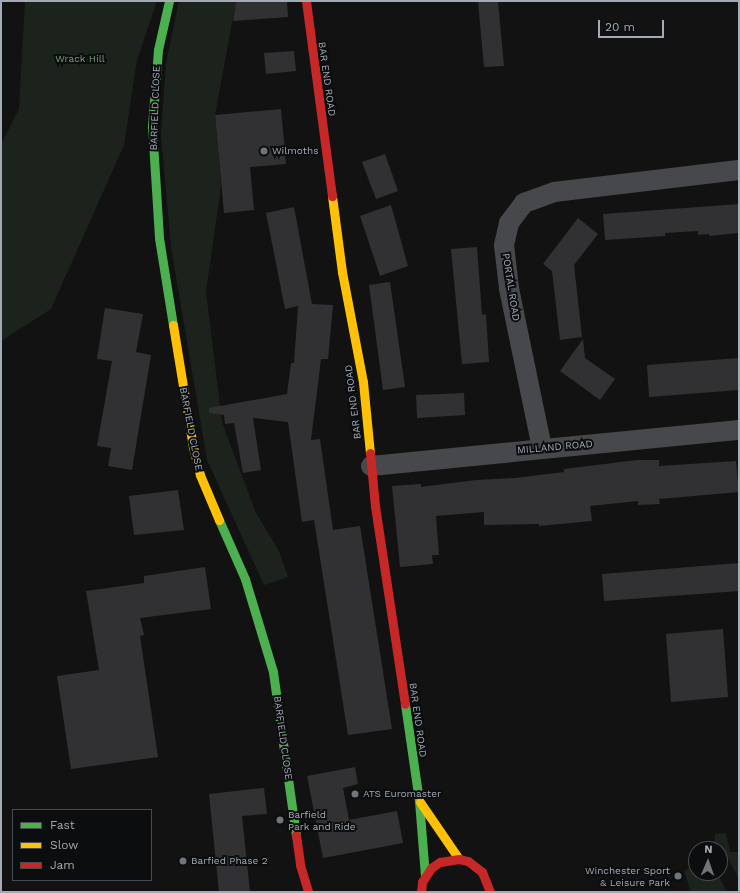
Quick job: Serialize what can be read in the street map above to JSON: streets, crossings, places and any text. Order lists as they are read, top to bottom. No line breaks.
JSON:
{"streets":{"main road":["BAR END ROAD","BARFIELD CLOSE"],"street":["PORTAL ROAD","MILLAND ROAD"]},"crossings":[["BAR END ROAD","MILLAND ROAD"],["PORTAL ROAD","MILLAND ROAD"]],"parks":["Wrack Hill"],"places":["Wilmoths","ATS Euromaster","Barfield Park and Ride","Barfied Phase 2","Winchester Sport & Leisure Park"],"legend":["Fast","Slow","Jam"],"scale_bar":"20 m","north":"top"}
